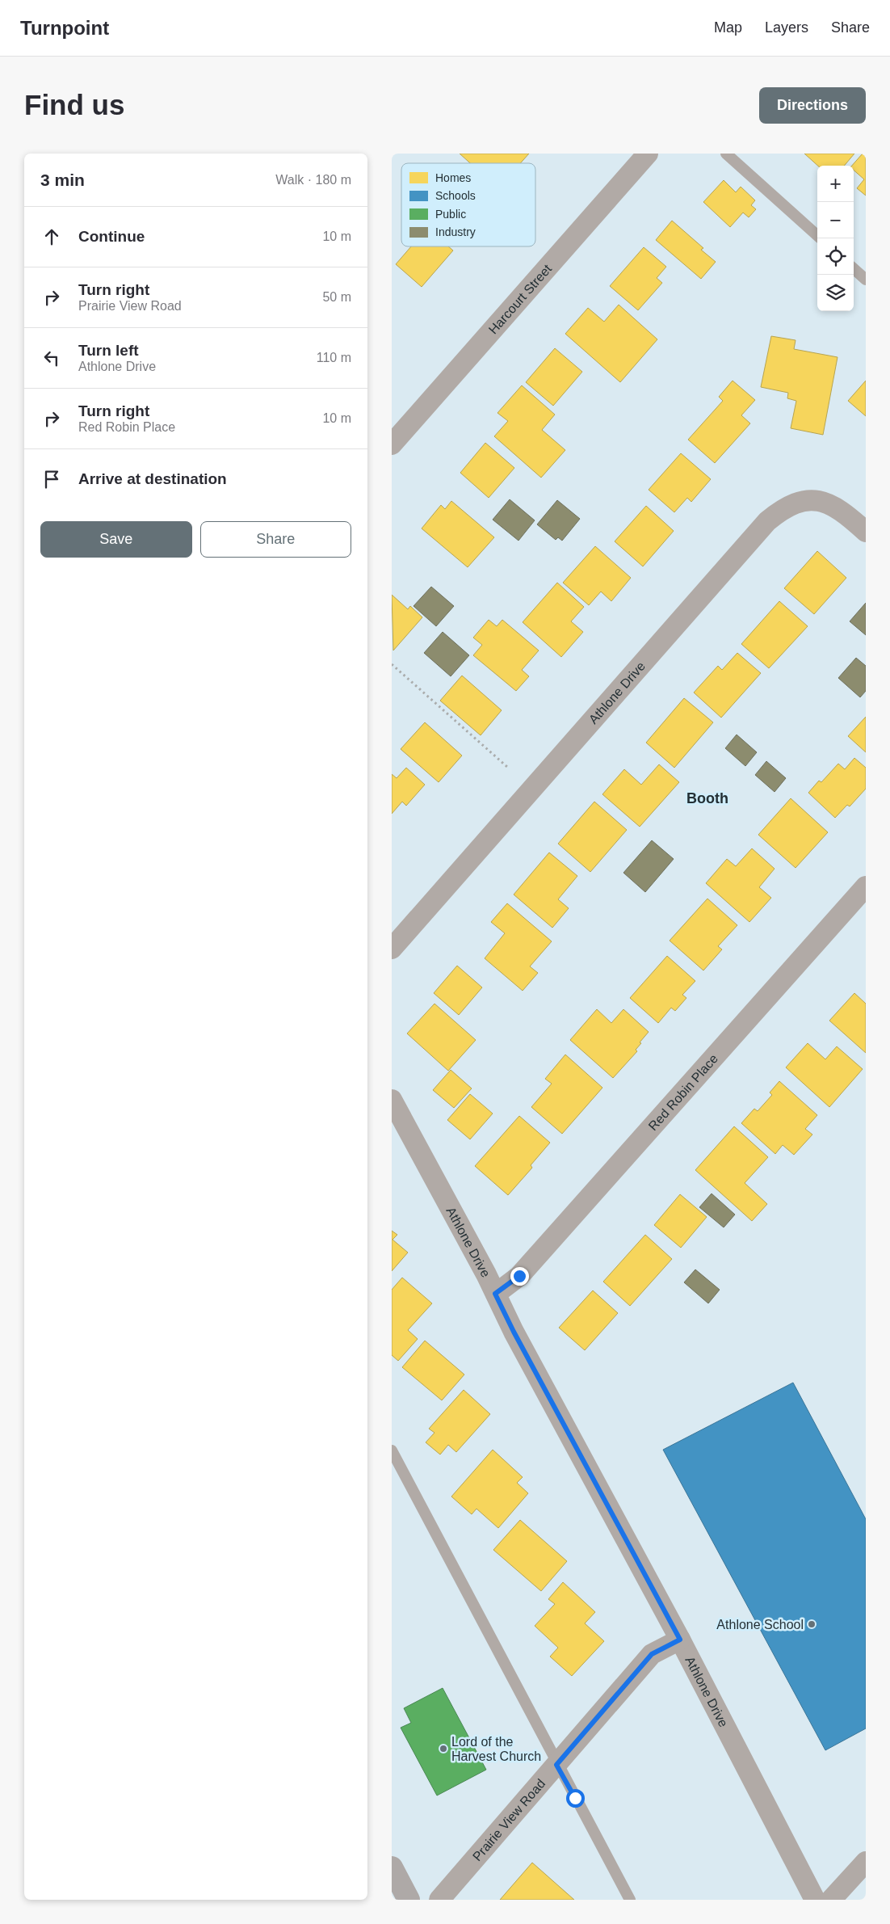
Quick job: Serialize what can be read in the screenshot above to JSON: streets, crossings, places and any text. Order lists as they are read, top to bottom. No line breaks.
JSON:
{"streets":{"street":["Harcourt Street","Athlone Drive","Red Robin Place","Prairie View Road"]},"crossings":[["Athlone Drive","Red Robin Place"],["Athlone Drive","Prairie View Road"]],"districts":["Booth"],"places":["Athlone School","Lord of the Harvest Church"],"legend":["Homes","Schools","Public","Industry"],"page":{"header":"Turnpoint","nav":["Map","Layers","Share"],"buttons":["Directions",["Save","Share"]],"title":"Find us","heading":["3 min","Walk · 180 m"],"map_buttons":["+","−"],"list":[["Continue","10 m"],["Turn right","Prairie View Road","50 m"],["Turn left","Athlone Drive","110 m"],["Turn right","Red Robin Place","10 m"],"Arrive at destination"]}}
